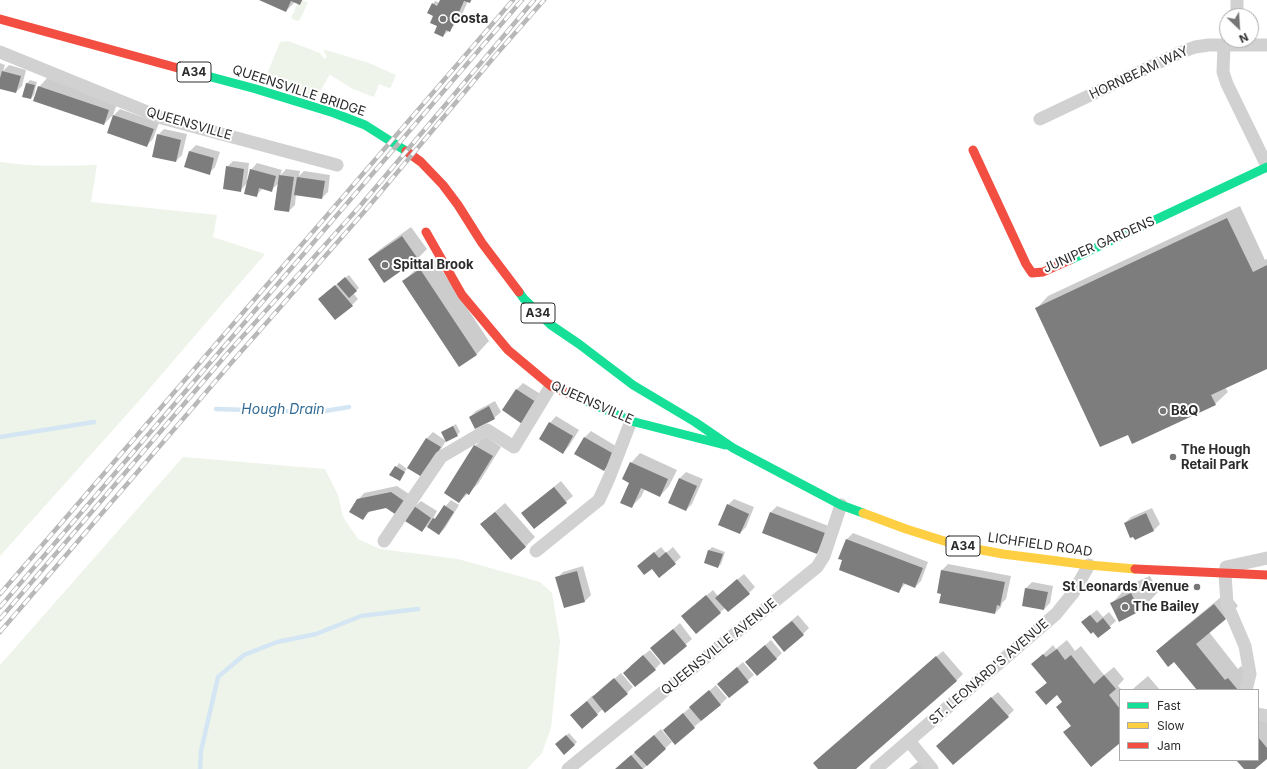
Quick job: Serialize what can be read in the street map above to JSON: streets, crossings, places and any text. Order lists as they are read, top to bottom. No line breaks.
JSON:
{"streets":{"main road":["A34","QUEENSVILLE BRIDGE","QUEENSVILLE","JUNIPER GARDENS","LICHFIELD ROAD"],"street":["HORNBEAM WAY","QUEENSVILLE AVENUE","ST. LEONARD'S AVENUE"]},"crossings":[["QUEENSVILLE BRIDGE","LICHFIELD ROAD"],["QUEENSVILLE","LICHFIELD ROAD"],["LICHFIELD ROAD","QUEENSVILLE AVENUE"],["LICHFIELD ROAD","ST. LEONARD'S AVENUE"]],"water":["Hough Drain"],"places":["Costa","Spittal Brook","B&Q","The Hough Retail Park","St Leonards Avenue","The Bailey"],"legend":["Fast","Slow","Jam"],"north":"bottom right"}
